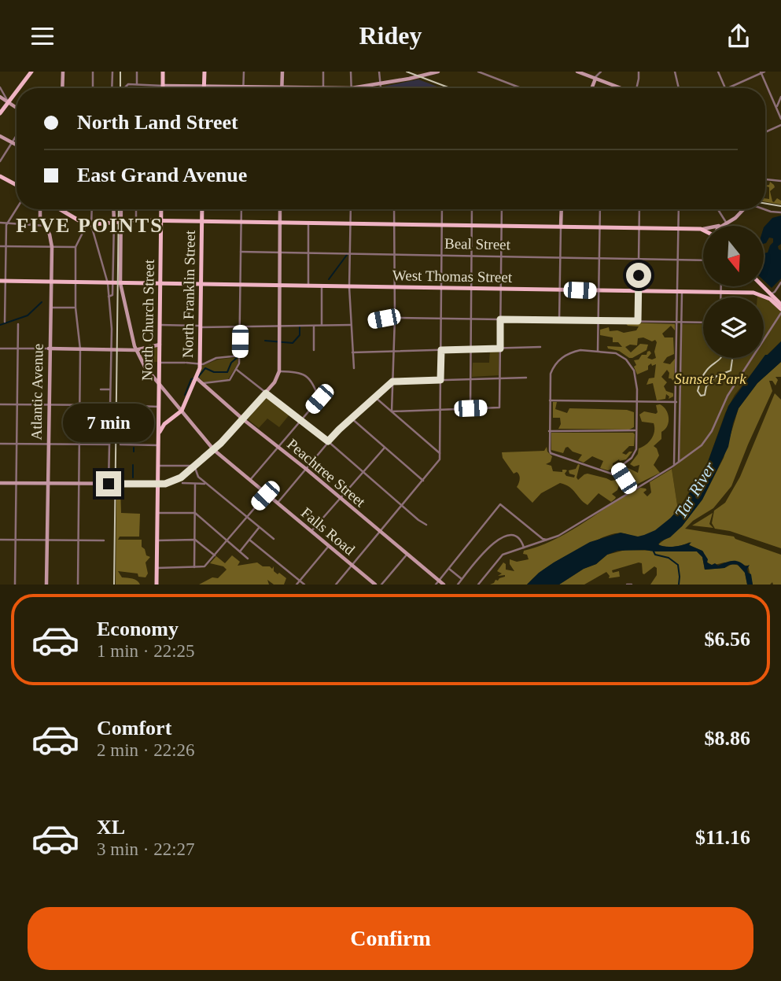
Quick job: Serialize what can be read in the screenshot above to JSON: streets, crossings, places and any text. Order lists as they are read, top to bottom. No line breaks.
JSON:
{"streets":{"main road":["West Thomas Street","North Franklin Street","North Church Street","Atlantic Avenue","Peachtree Street","Falls Road"],"street":["Beal Street"]},"crossings":[["West Thomas Street","North Franklin Street"],["West Thomas Street","North Church Street"],["West Thomas Street","Atlantic Avenue"],["West Thomas Street","Falls Road"],["North Franklin Street","Peachtree Street"],["North Franklin Street","Falls Road"],["North Church Street","Falls Road"]],"districts":["FIVE POINTS"],"water":["Tar River"],"parks":["Sunset Park"],"north":"bottom","page":{"header":"Ridey","banner":["North Land Street","East Grand Avenue"],"bubble":"7 min","list":[{"name":"Economy","note":"1 min · 22:25","value":"$6.56"},{"name":"Comfort","note":"2 min · 22:26","value":"$8.86"},{"name":"XL","note":"3 min · 22:27","value":"$11.16"}],"buttons":"Confirm"}}
